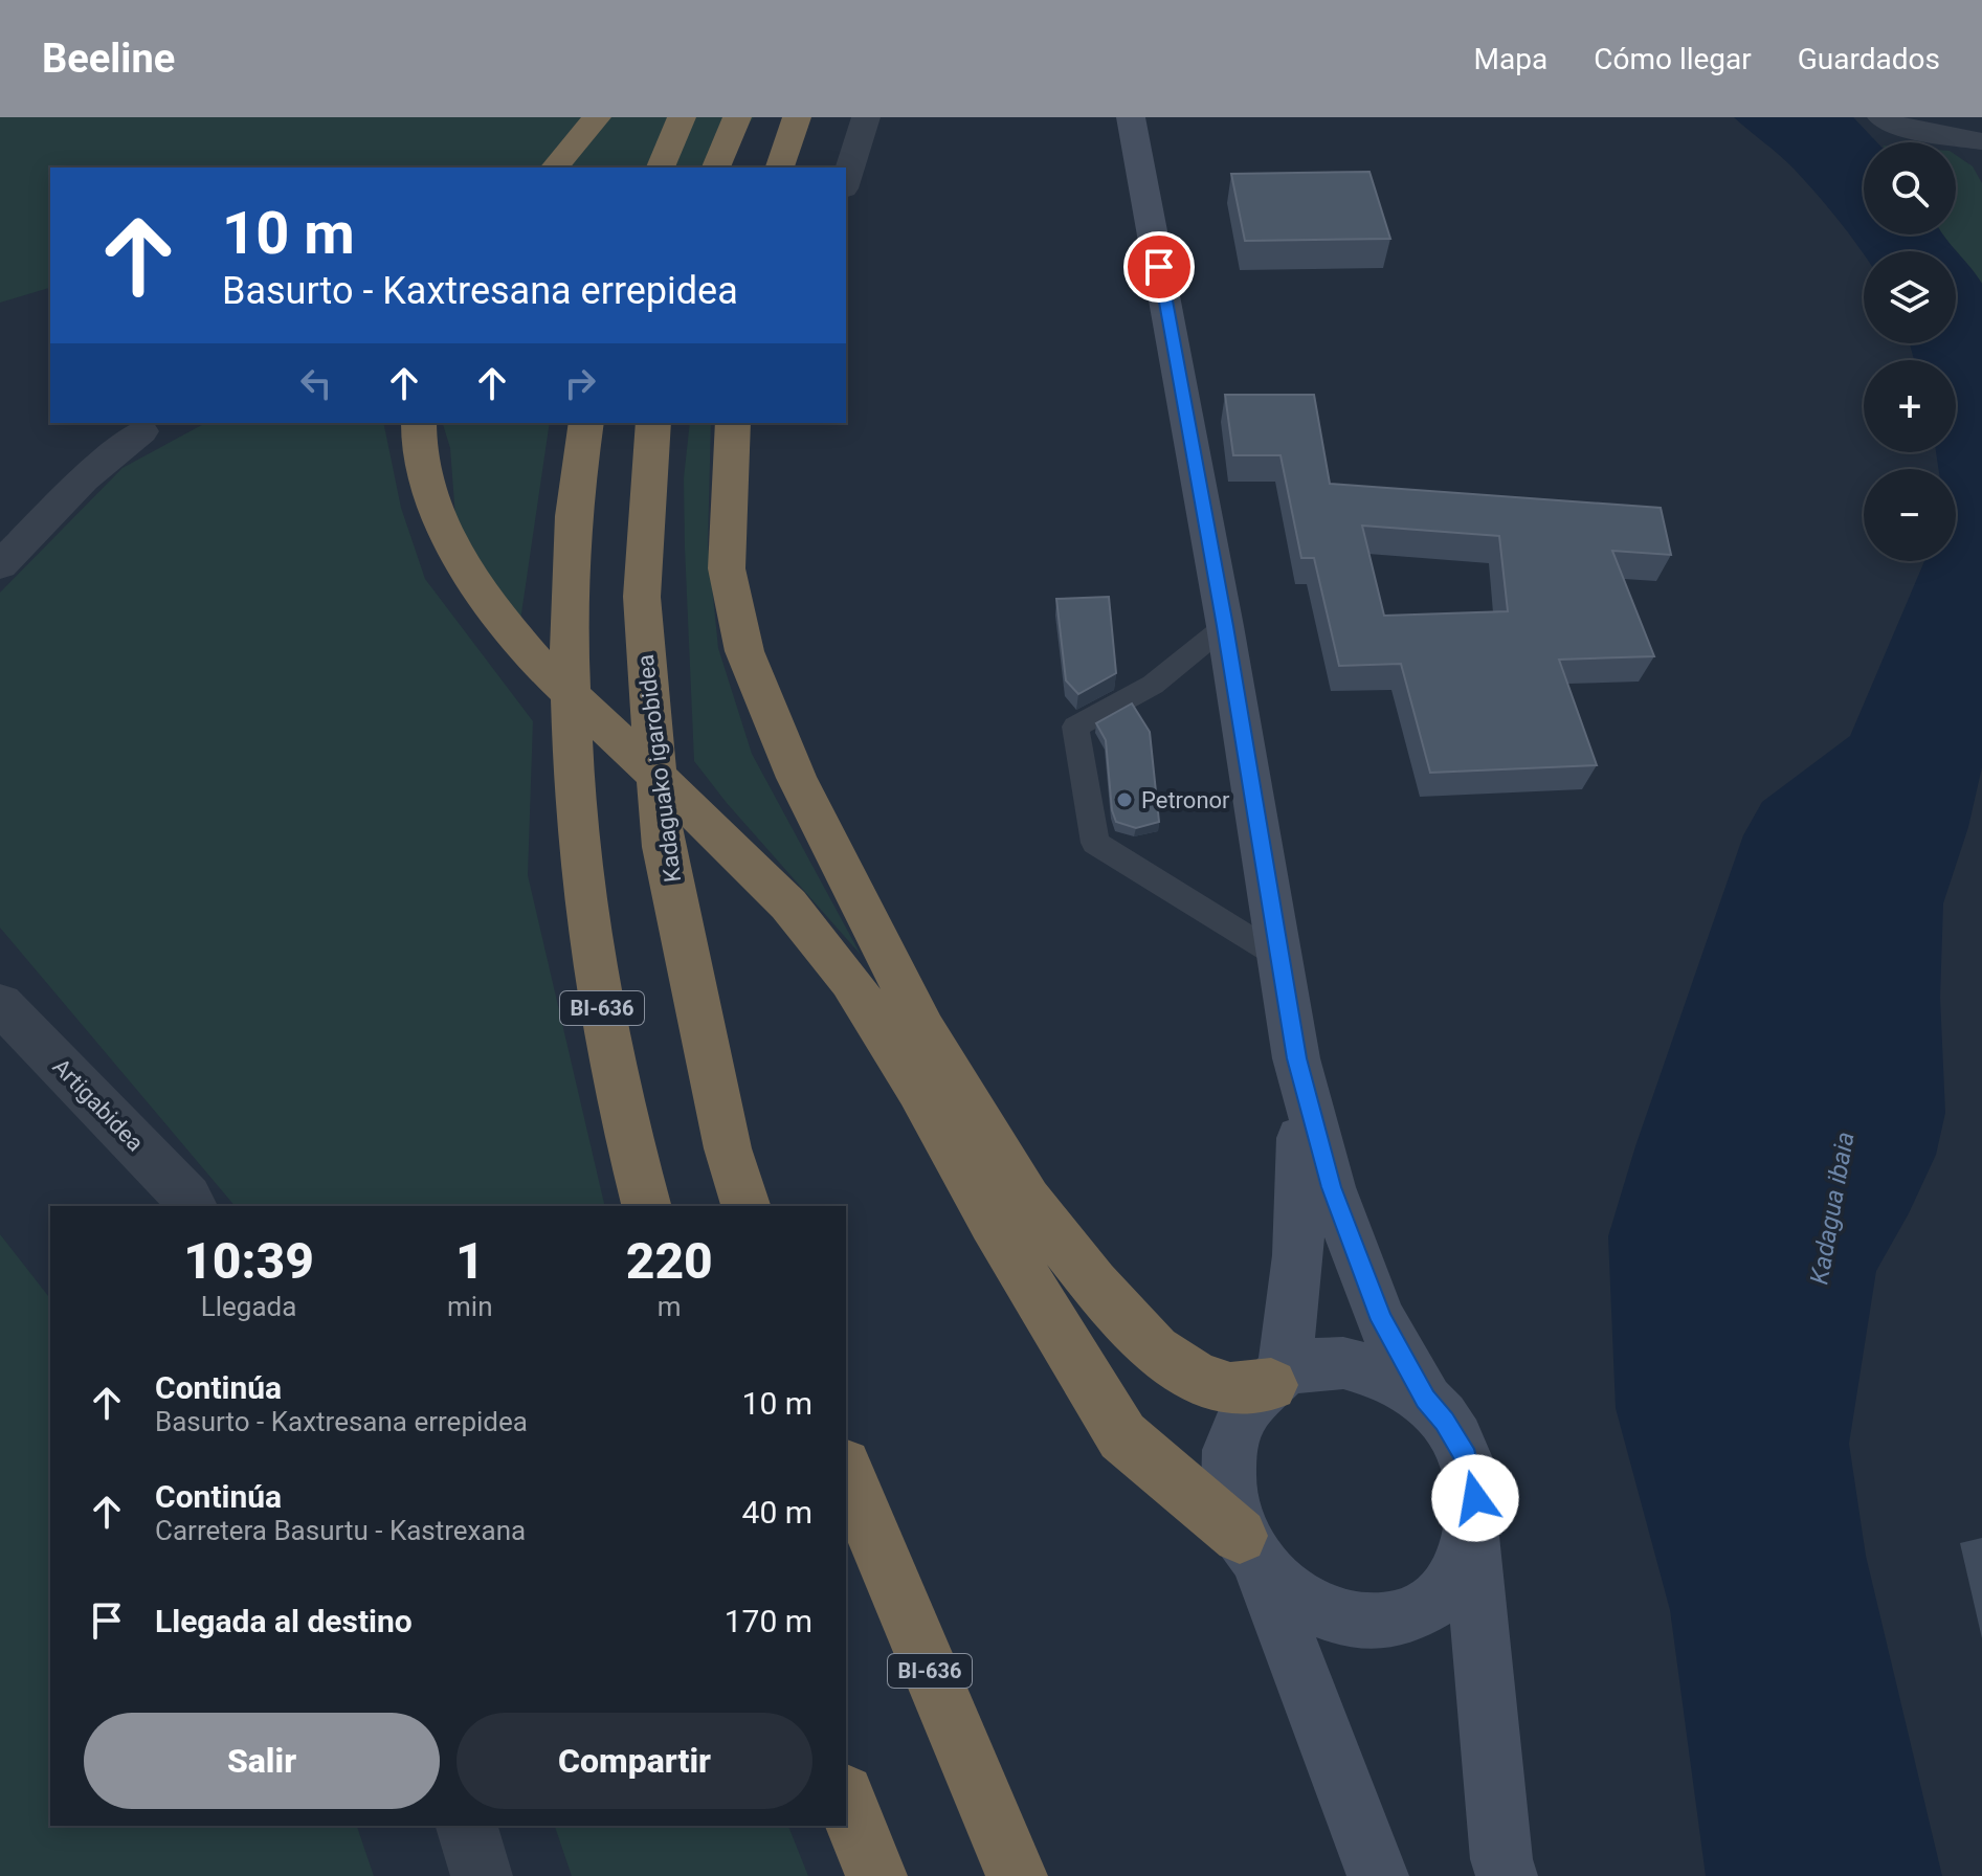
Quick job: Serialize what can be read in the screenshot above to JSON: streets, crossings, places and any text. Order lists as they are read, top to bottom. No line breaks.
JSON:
{"streets":{"highway":["Kadaguako igarobidea","BI-636"],"street":["Artigabidea"]},"water":["Kadagua ibaia"],"places":["Petronor"],"page":{"header":"Beeline","nav":["Mapa","Cómo llegar","Guardados"],"map_buttons":["+","−"],"turn":["10 m","Basurto - Kaxtresana errepidea"],"eta":["10:39","Llegada","1","min","220","m"],"list":[{"name":"Continúa","note":"Basurto - Kaxtresana errepidea","value":"10 m"},{"name":"Continúa","note":"Carretera Basurtu - Kastrexana","value":"40 m"},{"name":"Llegada al destino","value":"170 m"}],"buttons":["Salir","Compartir"]}}
